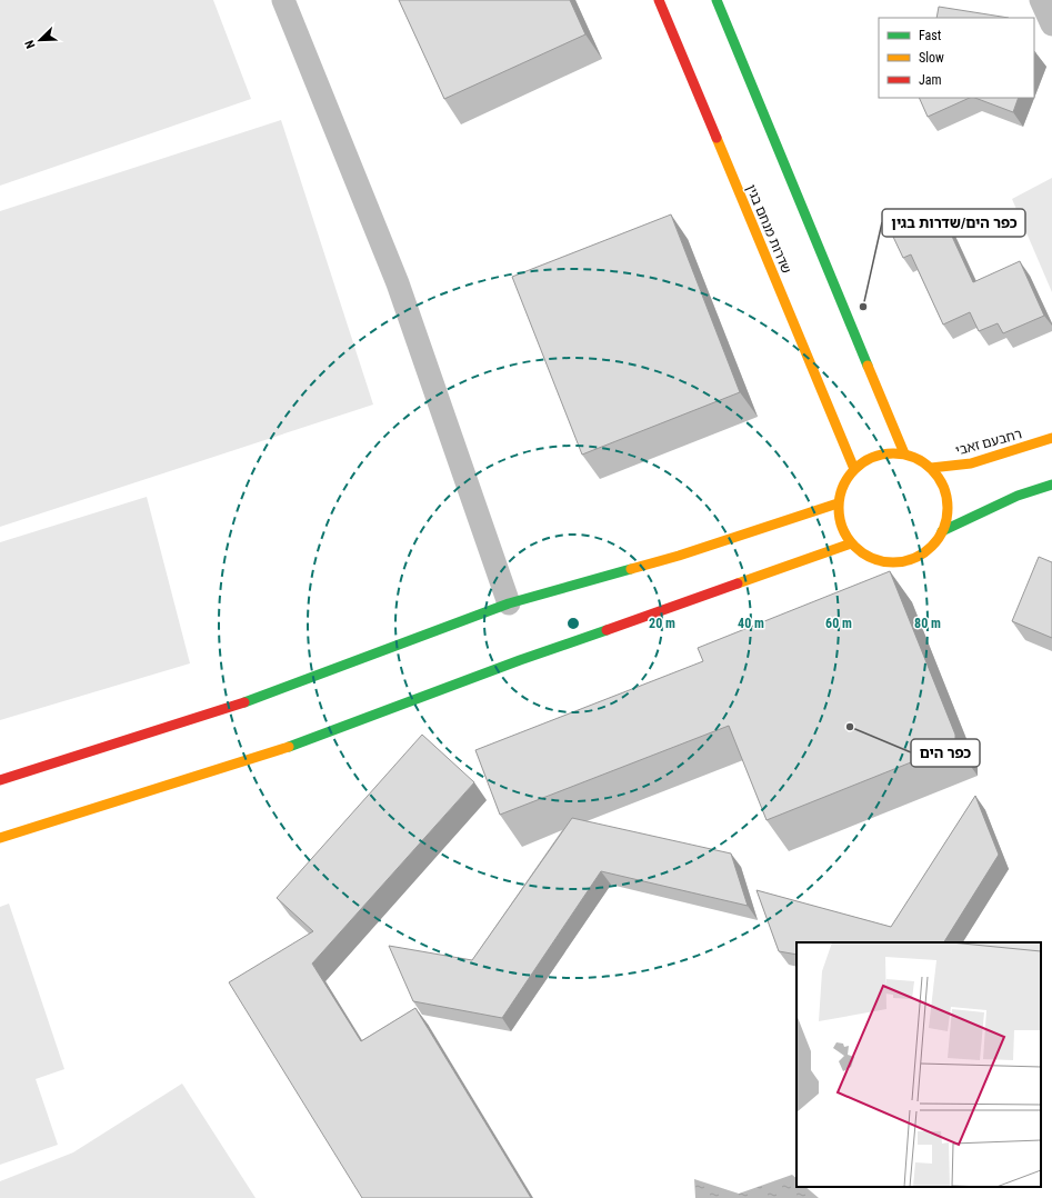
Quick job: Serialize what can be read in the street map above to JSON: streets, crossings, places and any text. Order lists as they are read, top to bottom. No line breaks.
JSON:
{"streets":{"street":["שדרות מנחם בגין","רחבעם זאבי"]},"crossings":[["שדרות מנחם בגין","רחבעם זאבי"]],"places":["כפר הים/שדרות בגין","כפר הים"],"legend":["Fast","Slow","Jam"],"north":"bottom left","rings":["20 m","40 m","60 m","80 m"]}
